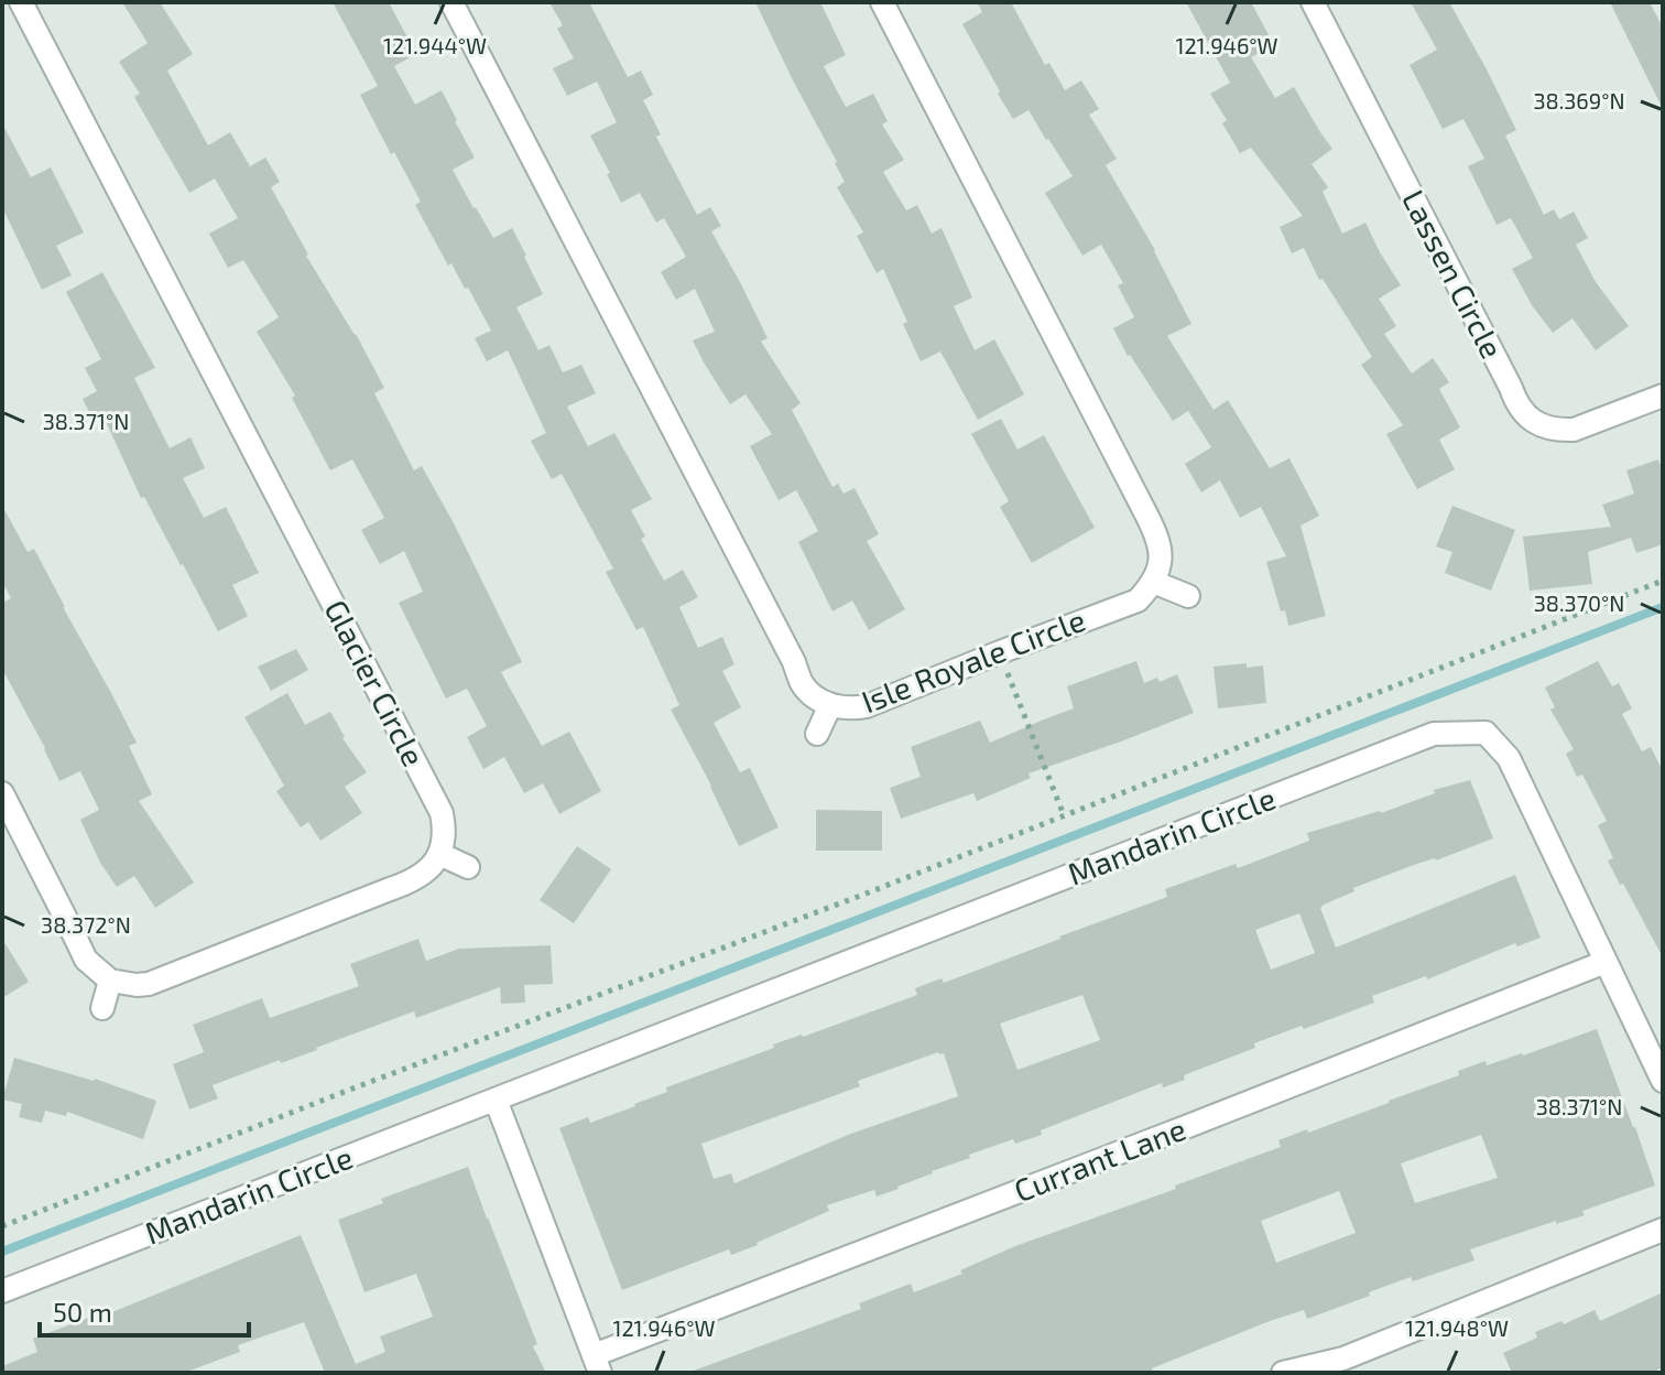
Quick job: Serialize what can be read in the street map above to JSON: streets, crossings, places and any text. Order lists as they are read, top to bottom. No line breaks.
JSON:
{"streets":{"street":["Lassen Circle","Isle Royale Circle","Glacier Circle","Mandarin Circle","Currant Lane"]},"crossings":[["Mandarin Circle","Currant Lane"]],"scale_bar":"50 m","coordinates":["121.944°W","121.946°W","38.369°N","38.371°N","38.370°N","38.372°N","121.948°W"]}
